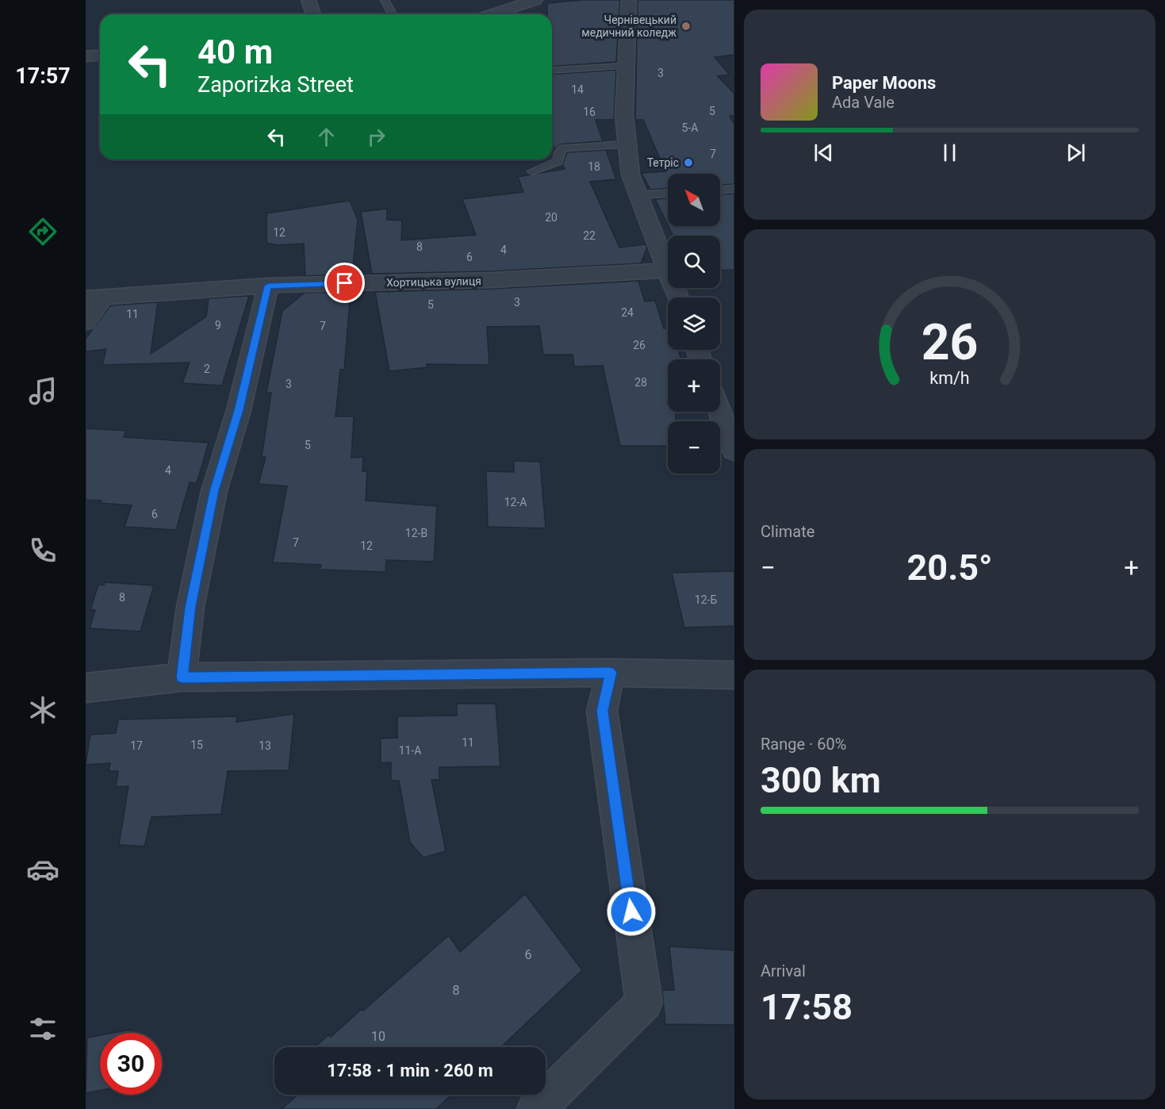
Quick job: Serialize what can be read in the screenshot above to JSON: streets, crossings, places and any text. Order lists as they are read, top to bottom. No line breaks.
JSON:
{"streets":{"street":["Хортицька вулиця"]},"places":["Чернівецький медичний коледж","Тетріс"],"house_numbers":["3","14","5","16","5-А","7","18","20","12","22","8","4","6","3","5","24","11","9","7","26","2","28","3","5","4","12-А","6","12-В","7","12","8","12-Б","11","15","17","13","11-А","6","8","10"],"north":"top left","page":{"tabs":"17:57","turn":["40 m","Zaporizka Street"],"song":["Paper Moons","Ada Vale"],"map_buttons":["+","−"],"tile":["Climate",["Range · 60%","300 km"],["Arrival","17:58"]],"heat":["−","20.5°","+"],"limit":"30","trip":"17:58 · 1 min · 260 m","gauge":["26","km/h"]}}
